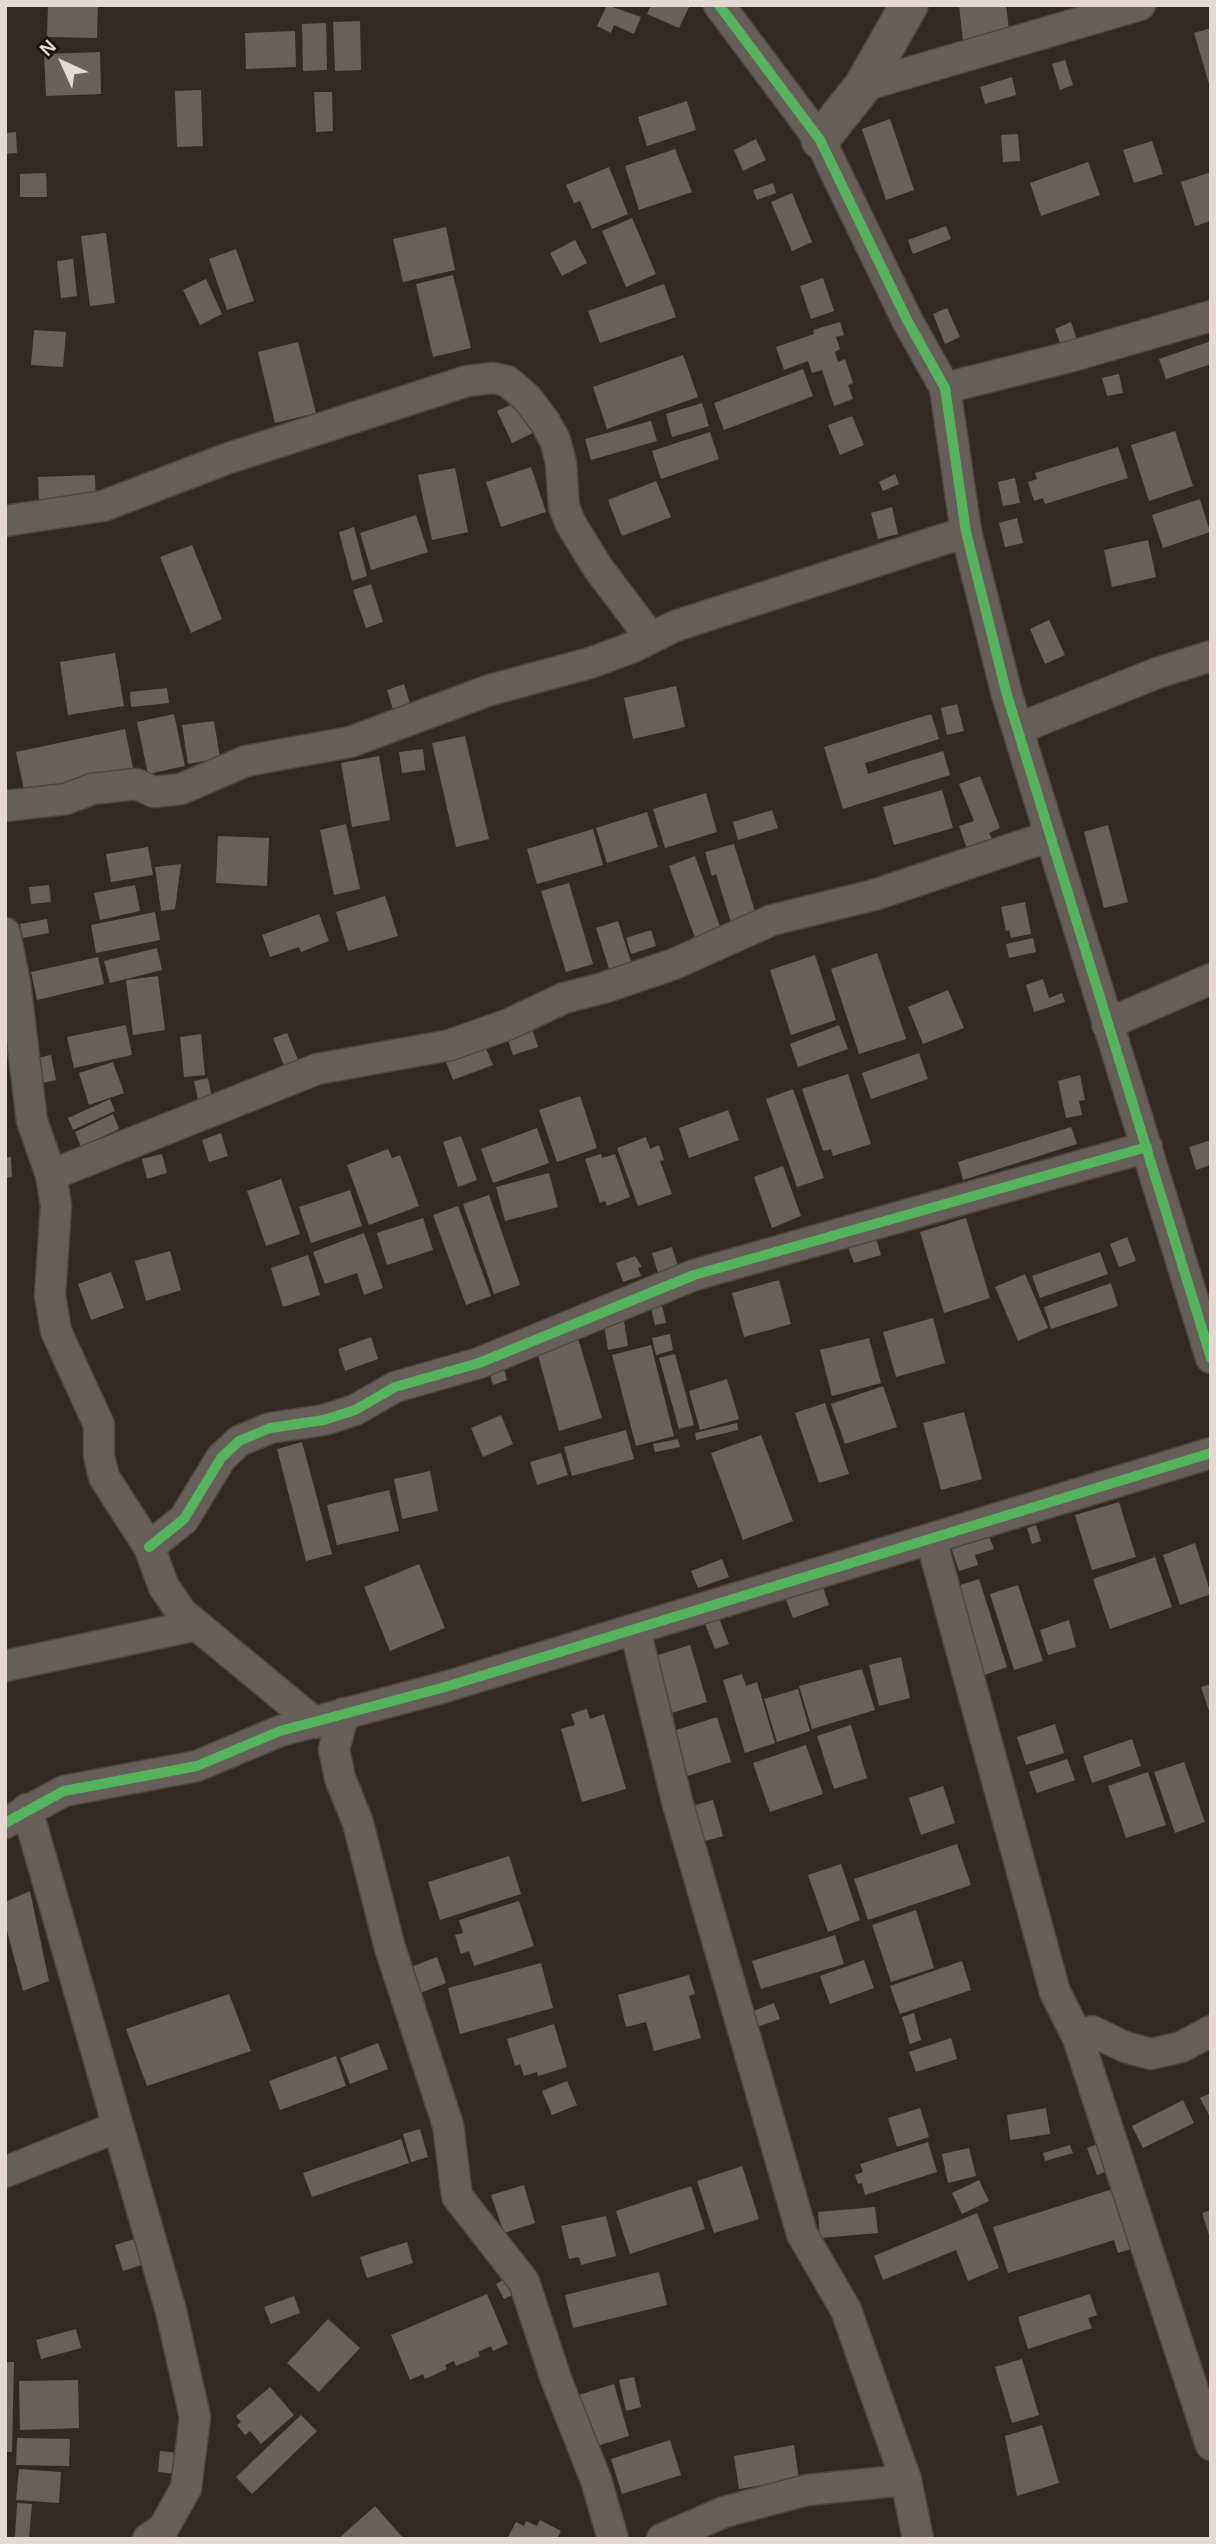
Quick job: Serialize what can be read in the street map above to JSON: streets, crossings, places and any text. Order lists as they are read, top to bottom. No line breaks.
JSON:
{"north":"top left"}
